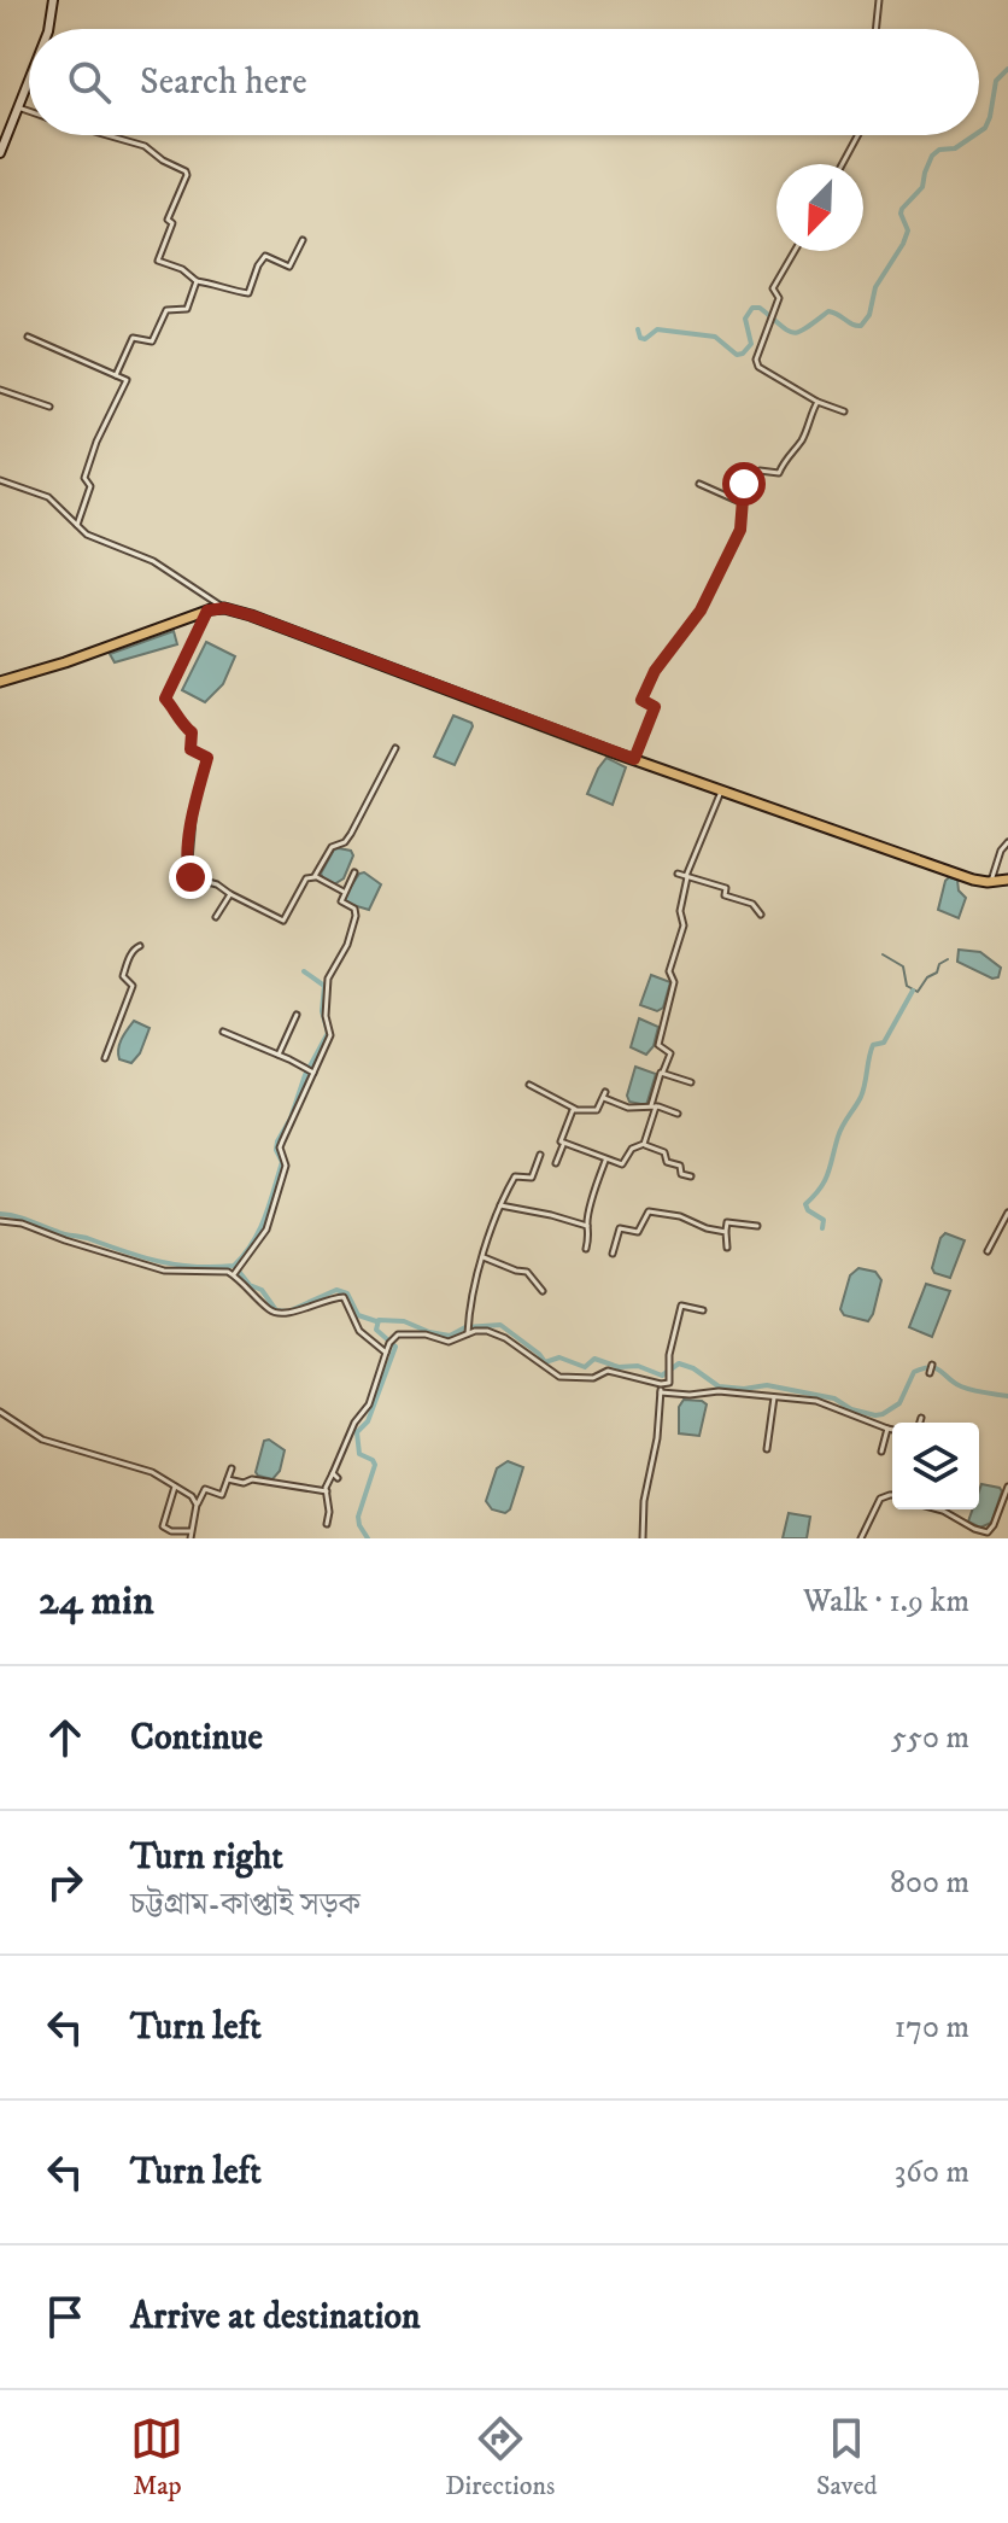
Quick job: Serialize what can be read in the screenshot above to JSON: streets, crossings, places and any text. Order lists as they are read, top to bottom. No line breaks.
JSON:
{"north":"bottom left","page":{"search":"Search here","heading":["24 min","Walk · 1.9 km"],"list":[["Continue","550 m"],["Turn right","চট্টগ্রাম-কাপ্তাই সড়ক","800 m"],["Turn left","170 m"],["Turn left","360 m"],"Arrive at destination"],"nav":["Map","Directions","Saved"]}}
